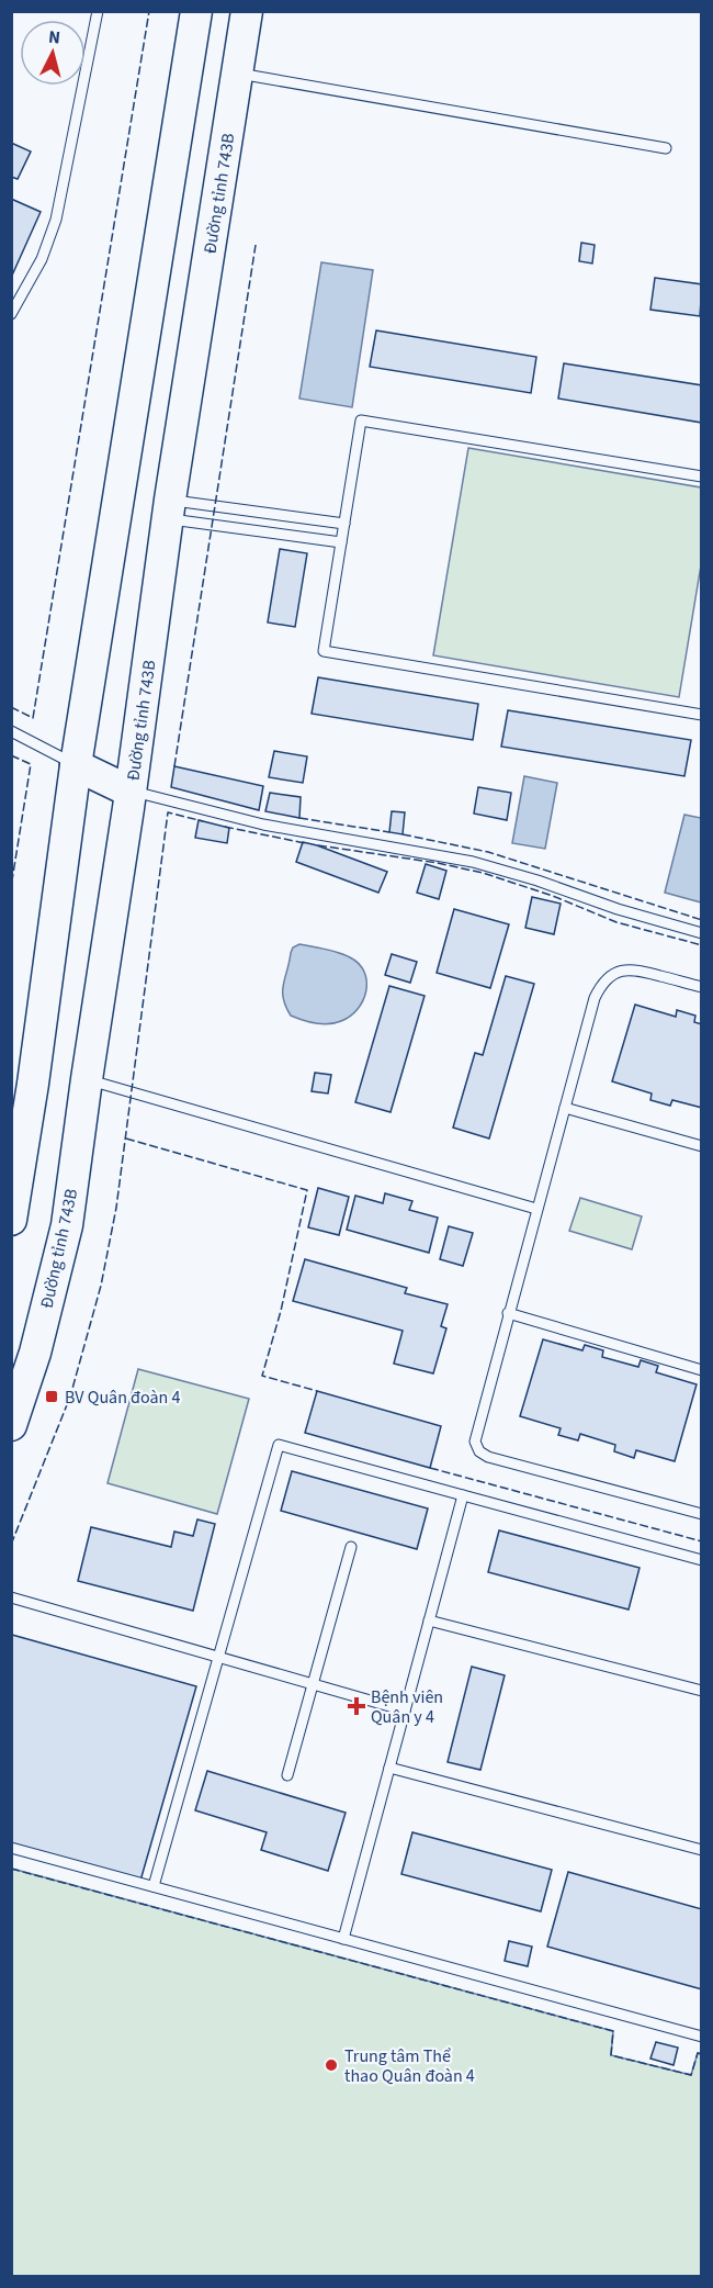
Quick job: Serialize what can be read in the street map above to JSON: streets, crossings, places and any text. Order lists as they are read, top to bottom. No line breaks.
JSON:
{"streets":{"main road":["Đường tỉnh 743B"]},"places":{"transit":["BV Quân đoàn 4"],"health":["Bệnh viên Quân y 4"],"other":["Trung tâm Thể thao Quân đoàn 4"]},"north":"top"}
